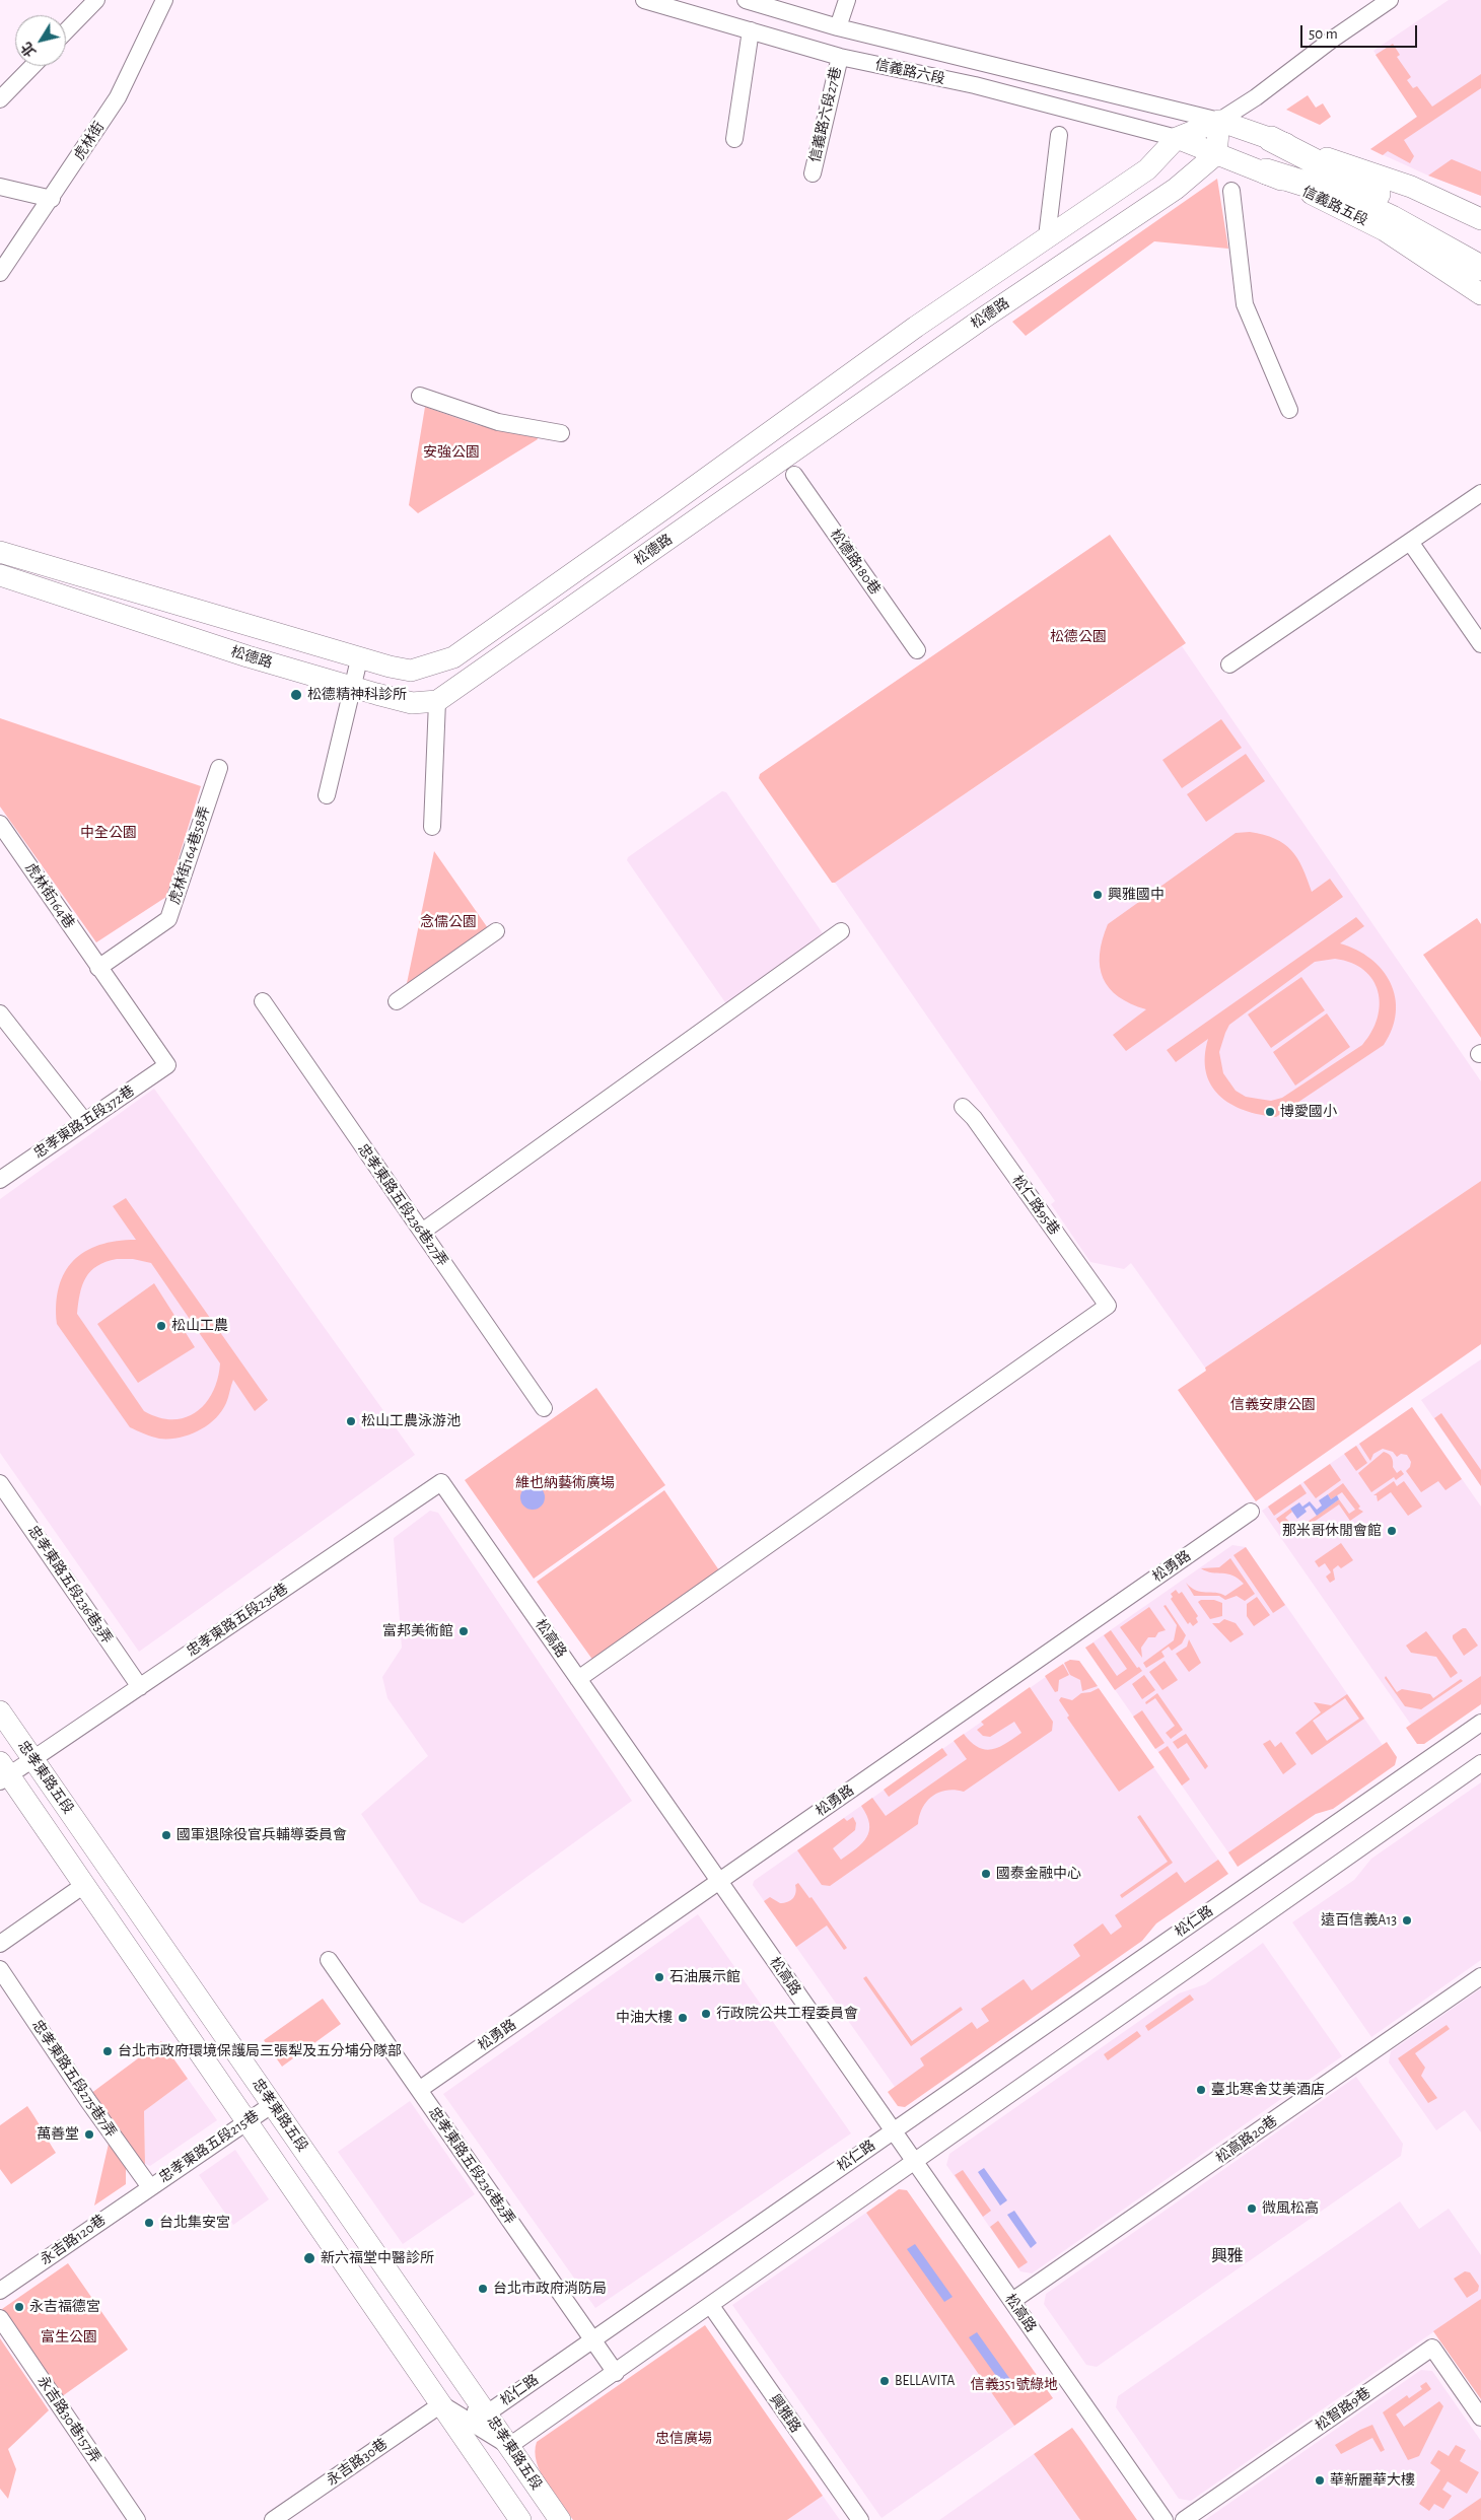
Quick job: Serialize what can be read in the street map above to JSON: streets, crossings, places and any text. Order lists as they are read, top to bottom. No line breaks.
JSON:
{"streets":{"main road":["信義路五段","松德路","忠孝東路五段"],"street":["信義路六段","信義路六段27巷","虎林街","松德路180巷","虎林街164巷58弄","虎林街164巷","忠孝東路五段372巷","忠孝東路五段236巷27弄","松仁路95巷","松勇路","忠孝東路五段236巷3弄","忠孝東路五段236巷","松高路","松仁路","忠孝東路五段275巷7弄","松高路20巷","忠孝東路五段215巷","忠孝東路五段236巷2弄","永吉路120巷","松智路9巷","興雅路","永吉路30巷157弄","永吉路30巷"]},"crossings":[["信義路六段","信義路六段27巷"],["信義路六段","信義路五段"],["信義路六段","松德路"],["信義路五段","松德路"],["虎林街164巷58弄","虎林街164巷"],["虎林街164巷","忠孝東路五段372巷"],["松仁路95巷","松高路"],["松勇路","松高路"],["松勇路","忠孝東路五段236巷2弄"],["忠孝東路五段236巷3弄","忠孝東路五段236巷"],["忠孝東路五段236巷","松高路"],["忠孝東路五段236巷","忠孝東路五段"],["松高路","松仁路"],["松高路","松高路20巷"],["忠孝東路五段","松仁路"],["忠孝東路五段","忠孝東路五段215巷"],["忠孝東路五段","永吉路30巷"],["松仁路","忠孝東路五段236巷2弄"],["松仁路","永吉路30巷"],["忠孝東路五段275巷7弄","忠孝東路五段215巷"],["忠孝東路五段275巷7弄","永吉路120巷"],["忠孝東路五段215巷","永吉路120巷"]],"districts":["興雅"],"parks":["安強公園","松德公園","中全公園","念儒公園","信義安康公園","維也納藝術廣場","富生公園","信義351號綠地","忠信廣場"],"places":["松德精神科診所","興雅國中","博愛國小","松山工農","松山工農泳游池","那米哥休閒會館","富邦美術館","國軍退除役官兵輔導委員會","國泰金融中心","遠百信義A13","石油展示館","行政院公共工程委員會","中油大樓","台北市政府環境保護局三張犁及五分埔分隊部","臺北寒舍艾美酒店","萬善堂","微風松高","台北集安宮","新六福堂中醫診所","台北市政府消防局","永吉福德宮","BELLAVITA","華新麗華大樓"],"scale_bar":"50 m","north":"bottom left"}
